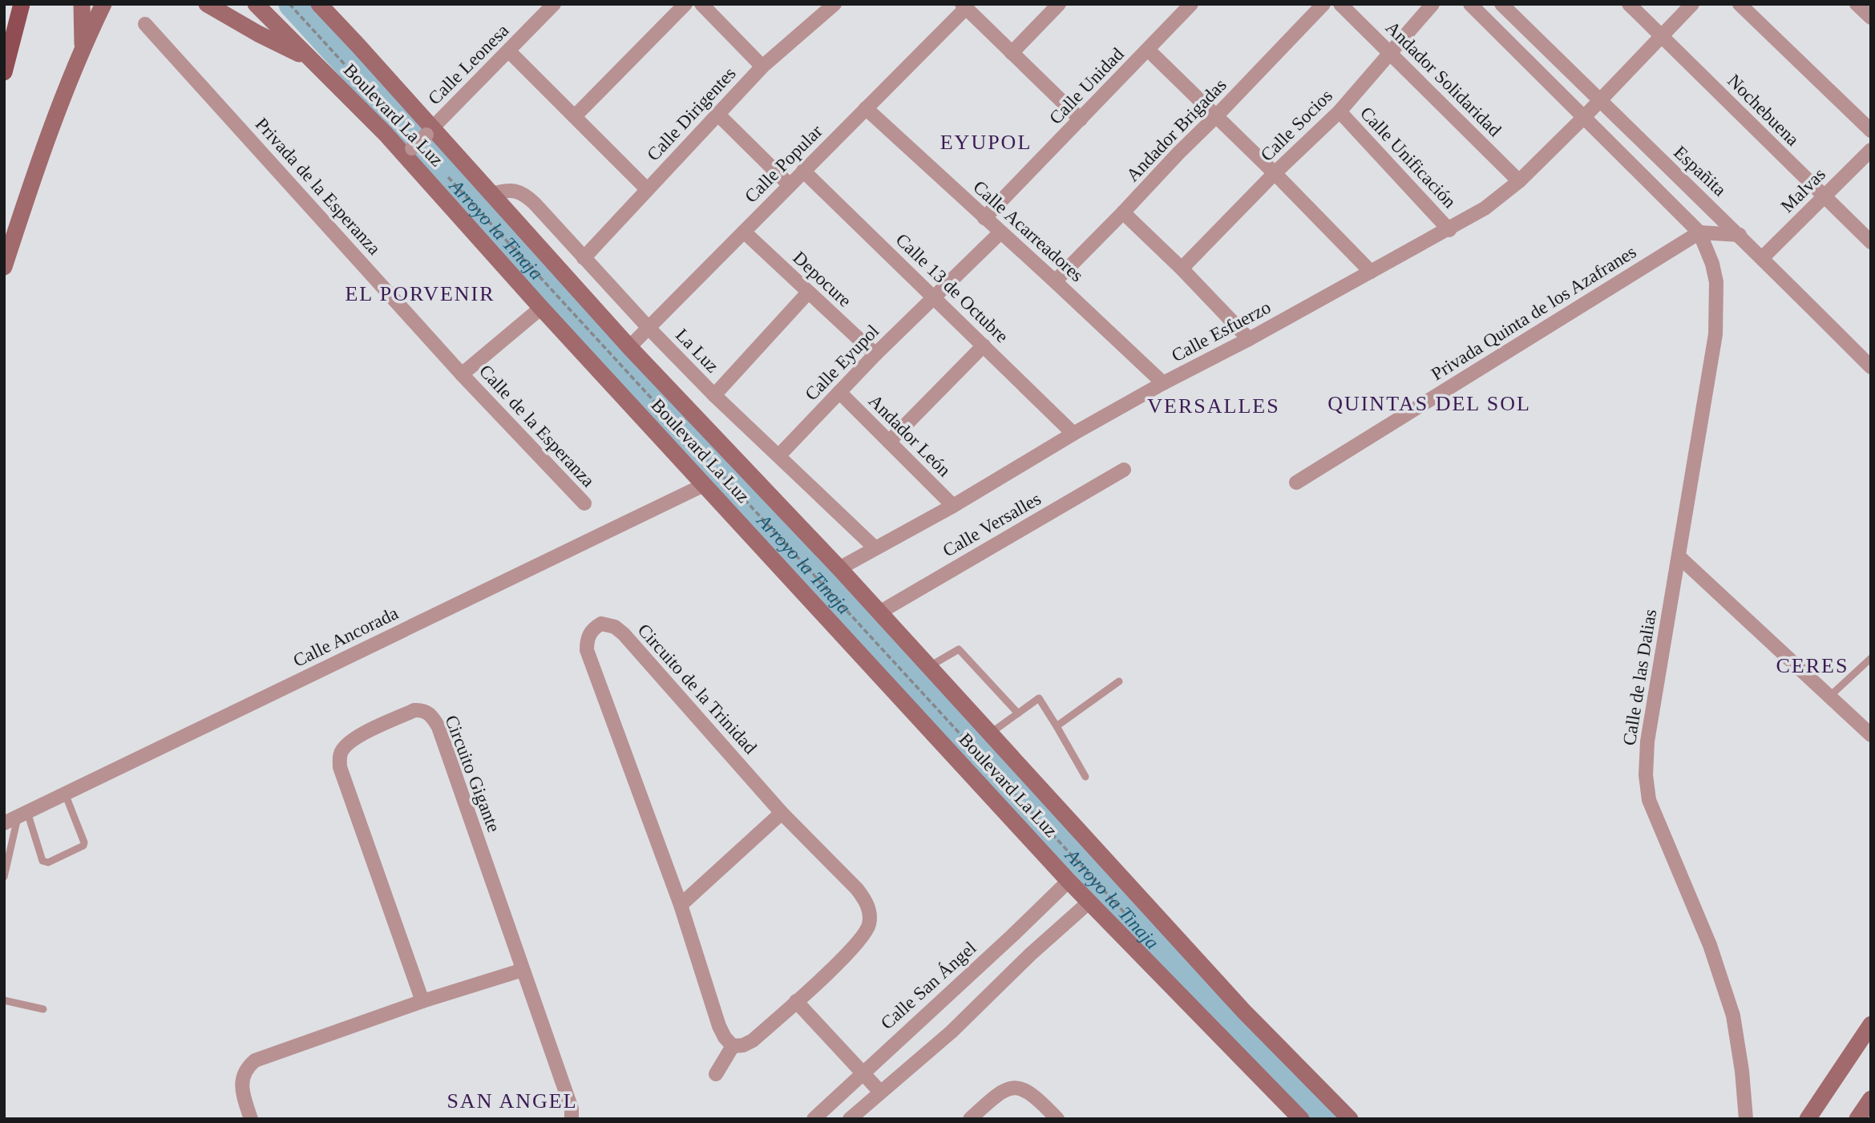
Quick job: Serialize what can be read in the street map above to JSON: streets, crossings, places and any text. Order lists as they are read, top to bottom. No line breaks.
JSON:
{"streets":{"main road":["Boulevard La Luz"],"street":["Calle Leonesa","Andador Solidaridad","Calle Unidad","Nochebuena","Calle Dirigentes","Calle Socios","Andador Brigadas","Calle Unificación","Calle Popular","Españita","Privada de la Esperanza","Malvas","Calle Acarreadores","Depocure","Calle 13 de Octubre","Privada Quinta de los Azafranes","Calle Esfuerzo","La Luz","Calle Eyupol","Calle de la Esperanza","Andador León","Calle Versalles","Calle Ancorada","Calle de las Dalias","Circuito de la Trinidad","Circuito Gigante","Calle San Ángel"]},"crossings":[["Calle Leonesa","Boulevard La Luz"],["Andador Solidaridad","Calle Socios"],["Andador Solidaridad","Calle Esfuerzo"],["Calle Unidad","Calle Popular"],["Calle Unidad","Calle Acarreadores"],["Nochebuena","Malvas"],["Nochebuena","Calle Esfuerzo"],["Calle Dirigentes","La Luz"],["Boulevard La Luz","Calle Popular"],["Boulevard La Luz","Calle Esfuerzo"],["Boulevard La Luz","La Luz"],["Boulevard La Luz","Calle Versalles"],["Boulevard La Luz","Calle Ancorada"],["Boulevard La Luz","Calle San Ángel"],["Calle Socios","Calle Unificación"],["Andador Brigadas","Calle Acarreadores"],["Calle Unificación","Calle Esfuerzo"],["Calle Popular","Calle Acarreadores"],["Calle Popular","Depocure"],["Calle Popular","Calle 13 de Octubre"],["Calle Popular","La Luz"],["Españita","Malvas"],["Españita","Calle Esfuerzo"],["Privada de la Esperanza","Calle de la Esperanza"],["Calle Acarreadores","Calle Esfuerzo"],["Calle Acarreadores","Calle Eyupol"],["Depocure","Calle Eyupol"],["Calle 13 de Octubre","Calle Esfuerzo"],["Calle 13 de Octubre","Calle Eyupol"],["Privada Quinta de los Azafranes","Calle de las Dalias"],["Calle Esfuerzo","La Luz"],["Calle Esfuerzo","Andador León"],["La Luz","Calle Eyupol"],["Calle Eyupol","Andador León"]],"districts":["EYUPOL","EL PORVENIR","QUINTAS DEL SOL","VERSALLES","CERES","SAN ANGEL"],"water":["Arroyo la Tinaja"]}
